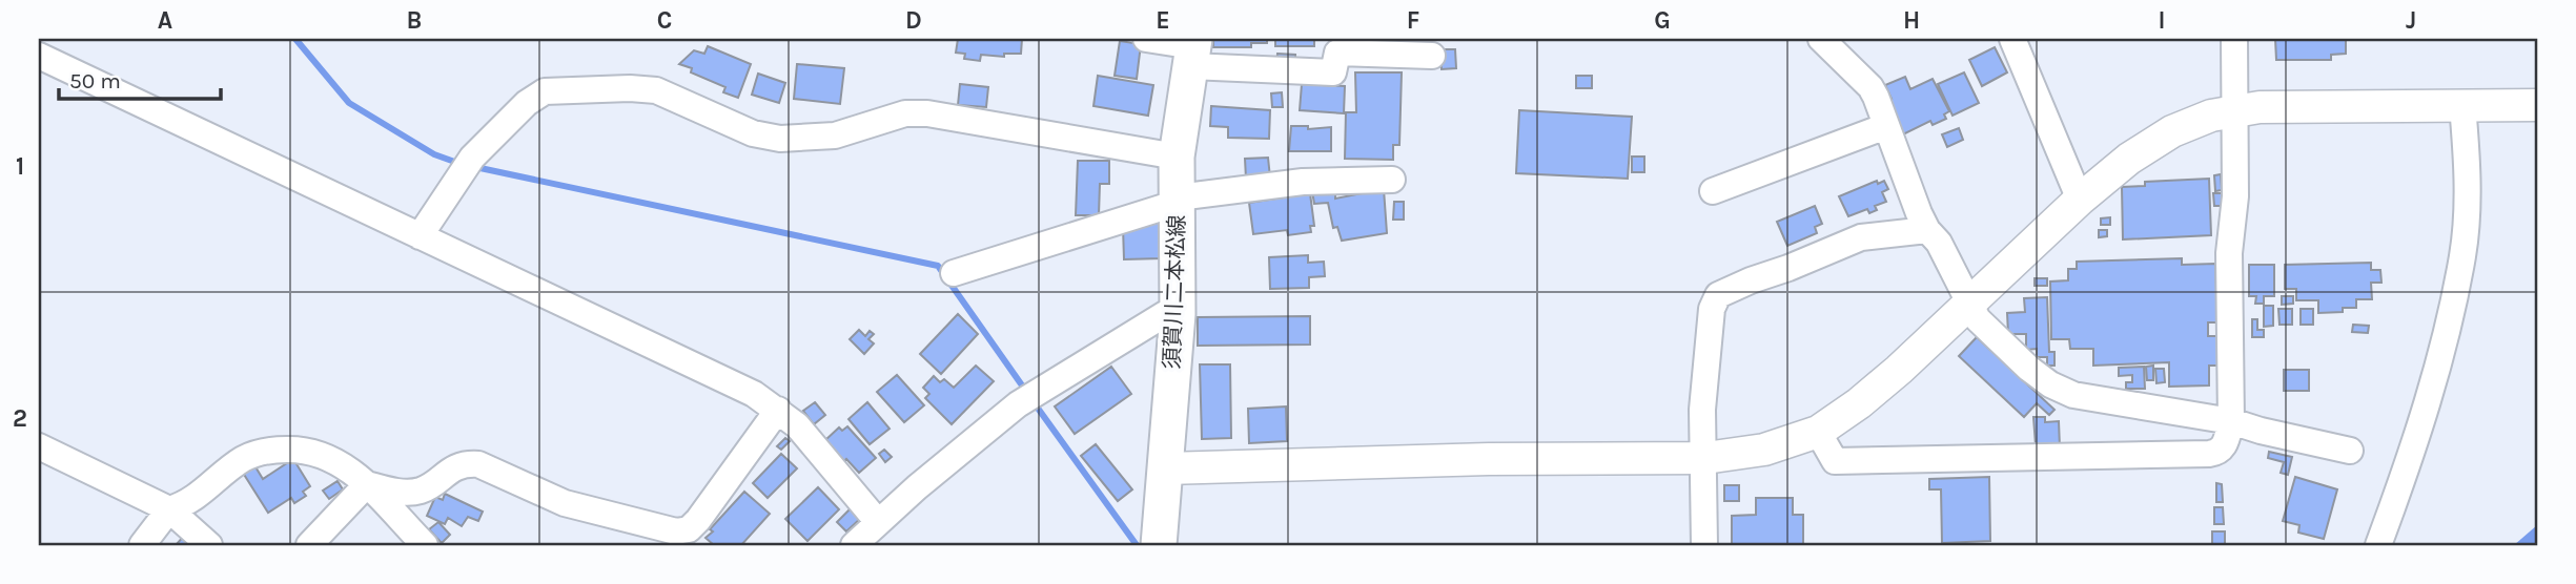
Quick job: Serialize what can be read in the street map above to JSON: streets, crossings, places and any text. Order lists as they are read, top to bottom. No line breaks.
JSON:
{"streets":{"main road":["須賀川二本松線"]},"scale_bar":"50 m","grid":{"columns":["A","B","C","D","E","F","G","H","I","J"],"rows":["1","2"]}}
